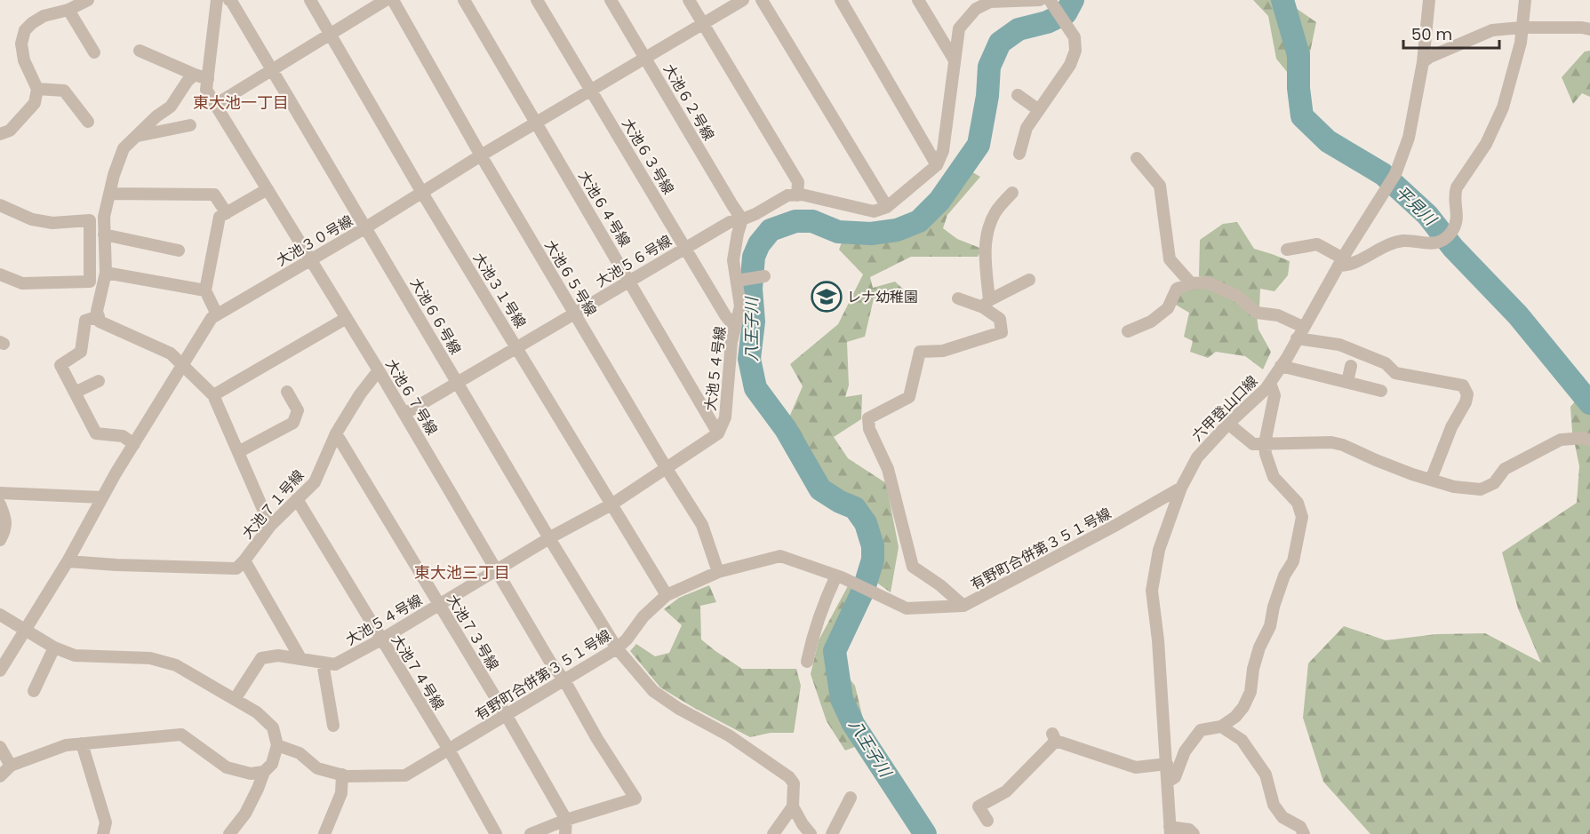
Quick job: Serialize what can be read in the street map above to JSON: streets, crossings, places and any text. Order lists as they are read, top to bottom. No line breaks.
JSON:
{"streets":{"street":["大池６２号線","大池６３号線","大池６４号線","大池３０号線","大池５６号線","大池６５号線","大池３１号線","大池６６号線","大池５４号線","大池６７号線","六甲登山口線","大池７１号線","有野町合併第３５１号線","大池７３号線","大池７４号線"]},"crossings":[["大池６２号線","大池３０号線"],["大池６２号線","大池５６号線"],["大池６２号線","大池５４号線"],["大池６３号線","大池３０号線"],["大池６３号線","大池５６号線"],["大池６３号線","大池５４号線"],["大池６４号線","大池３０号線"],["大池６４号線","大池５６号線"],["大池６４号線","大池５４号線"],["大池３０号線","大池６５号線"],["大池３０号線","大池３１号線"],["大池３０号線","大池６６号線"],["大池３０号線","大池６７号線"],["大池５６号線","大池６５号線"],["大池５６号線","大池３１号線"],["大池５６号線","大池６６号線"],["大池５６号線","大池５４号線"],["大池５６号線","大池６７号線"],["大池６５号線","大池５４号線"],["大池６５号線","有野町合併第３５１号線"],["大池３１号線","大池５４号線"],["大池３１号線","有野町合併第３５１号線"],["大池６６号線","大池５４号線"],["大池６６号線","有野町合併第３５１号線"],["大池５４号線","大池６７号線"],["大池５４号線","大池７１号線"],["大池５４号線","大池７３号線"],["大池５４号線","大池７４号線"],["大池６７号線","大池７１号線"],["大池６７号線","有野町合併第３５１号線"],["大池６７号線","大池７３号線"],["六甲登山口線","有野町合併第３５１号線"],["大池７１号線","大池７３号線"],["大池７１号線","大池７４号線"],["有野町合併第３５１号線","大池７３号線"],["有野町合併第３５１号線","大池７４号線"]],"districts":["東大池一丁目","東大池三丁目"],"water":["平見川","八王子川"],"places":{"school or university":["レナ幼稚園"]},"scale_bar":"50 m"}
